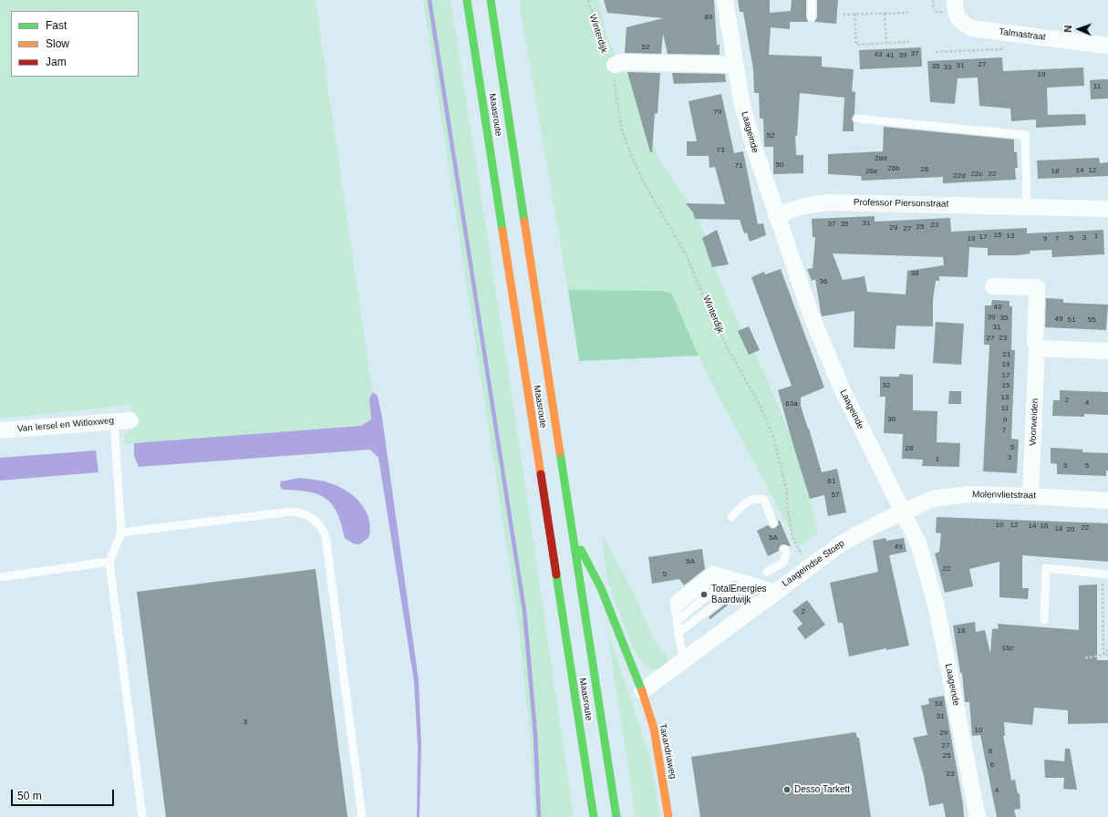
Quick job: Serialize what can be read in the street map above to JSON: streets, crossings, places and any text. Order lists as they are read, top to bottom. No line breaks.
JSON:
{"streets":{"main road":["Maasroute","Taxandriaweg"],"street":["Talmastraat","Laageinde","Professor Piersonstraat","Voorweiden","Van Iersel en Witloxweg","Molenvlietstraat","Laageindse Stoep"],"path":["Winterdijk"]},"crossings":[["Winterdijk","Laageindse Stoep"],["Maasroute","Taxandriaweg"],["Laageinde","Professor Piersonstraat"],["Laageinde","Molenvlietstraat"],["Laageinde","Laageindse Stoep"],["Voorweiden","Molenvlietstraat"],["Molenvlietstraat","Laageindse Stoep"],["Laageindse Stoep","Taxandriaweg"]],"places":["TotalEnergies Baardwijk","Desso Tarkett"],"house_numbers":["89","52","37","43","41","39","27","31","35","33","19","11","79","52","73","28d","50","71","26b","26","14","12","26e","18","22c","22","22d","31","37","35","23","25","29","27","15","13","1","17","5","3","19","9","7","38","36","43","39","35","49","51","55","31","27","23","21","19","17","32","15","13","2","4","63a","11","30","9","7","5","28","3","1","3","5","61","57","10","12","14","16","22","18","20","5A","49","5A","22","5","2","18","16c","33","31","3","10","29","27","8","25","6","23","4"],"legend":["Fast","Slow","Jam"],"scale_bar":"50 m","north":"left"}
